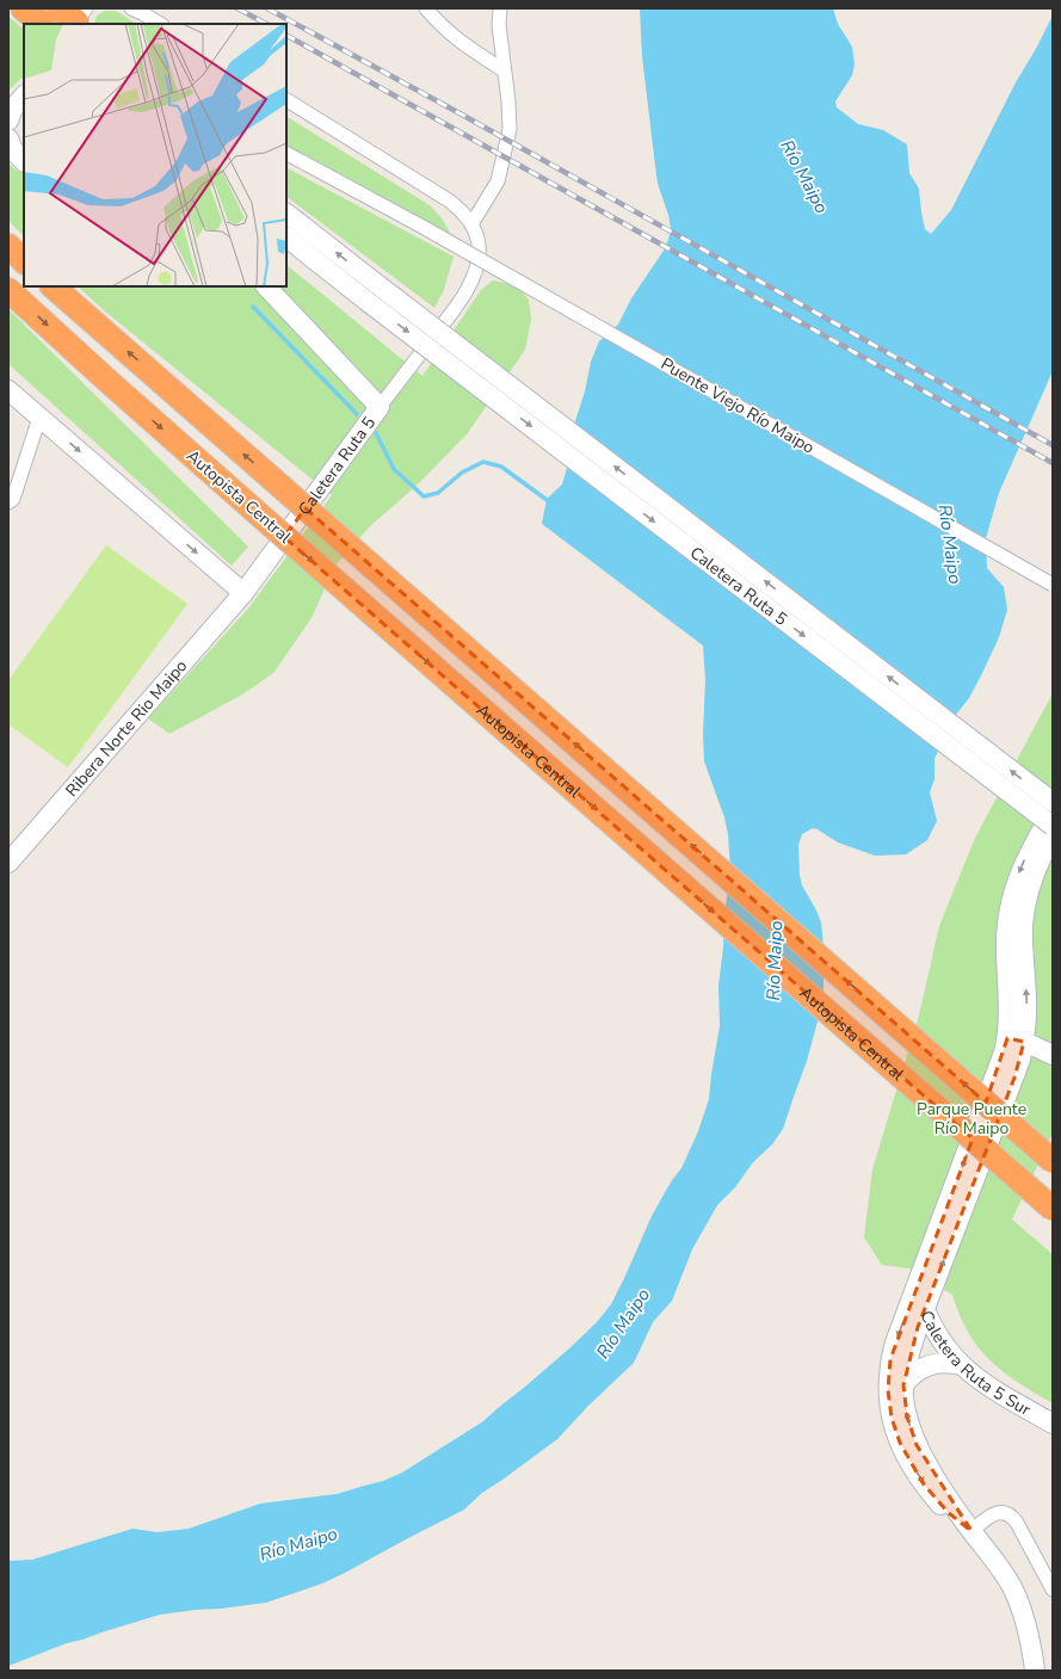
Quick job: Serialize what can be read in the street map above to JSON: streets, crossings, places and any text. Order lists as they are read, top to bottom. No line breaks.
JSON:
{"streets":{"highway":["Autopista Central"],"main road":["Caletera Ruta 5","Ribera Norte Rio Maipo","Caletera Ruta 5 Sur"],"street":["Puente Viejo Río Maipo"]},"crossings":[["Caletera Ruta 5","Ribera Norte Rio Maipo"]],"water":["Río Maipo"],"parks":["Parque Puente Río Maipo"]}
